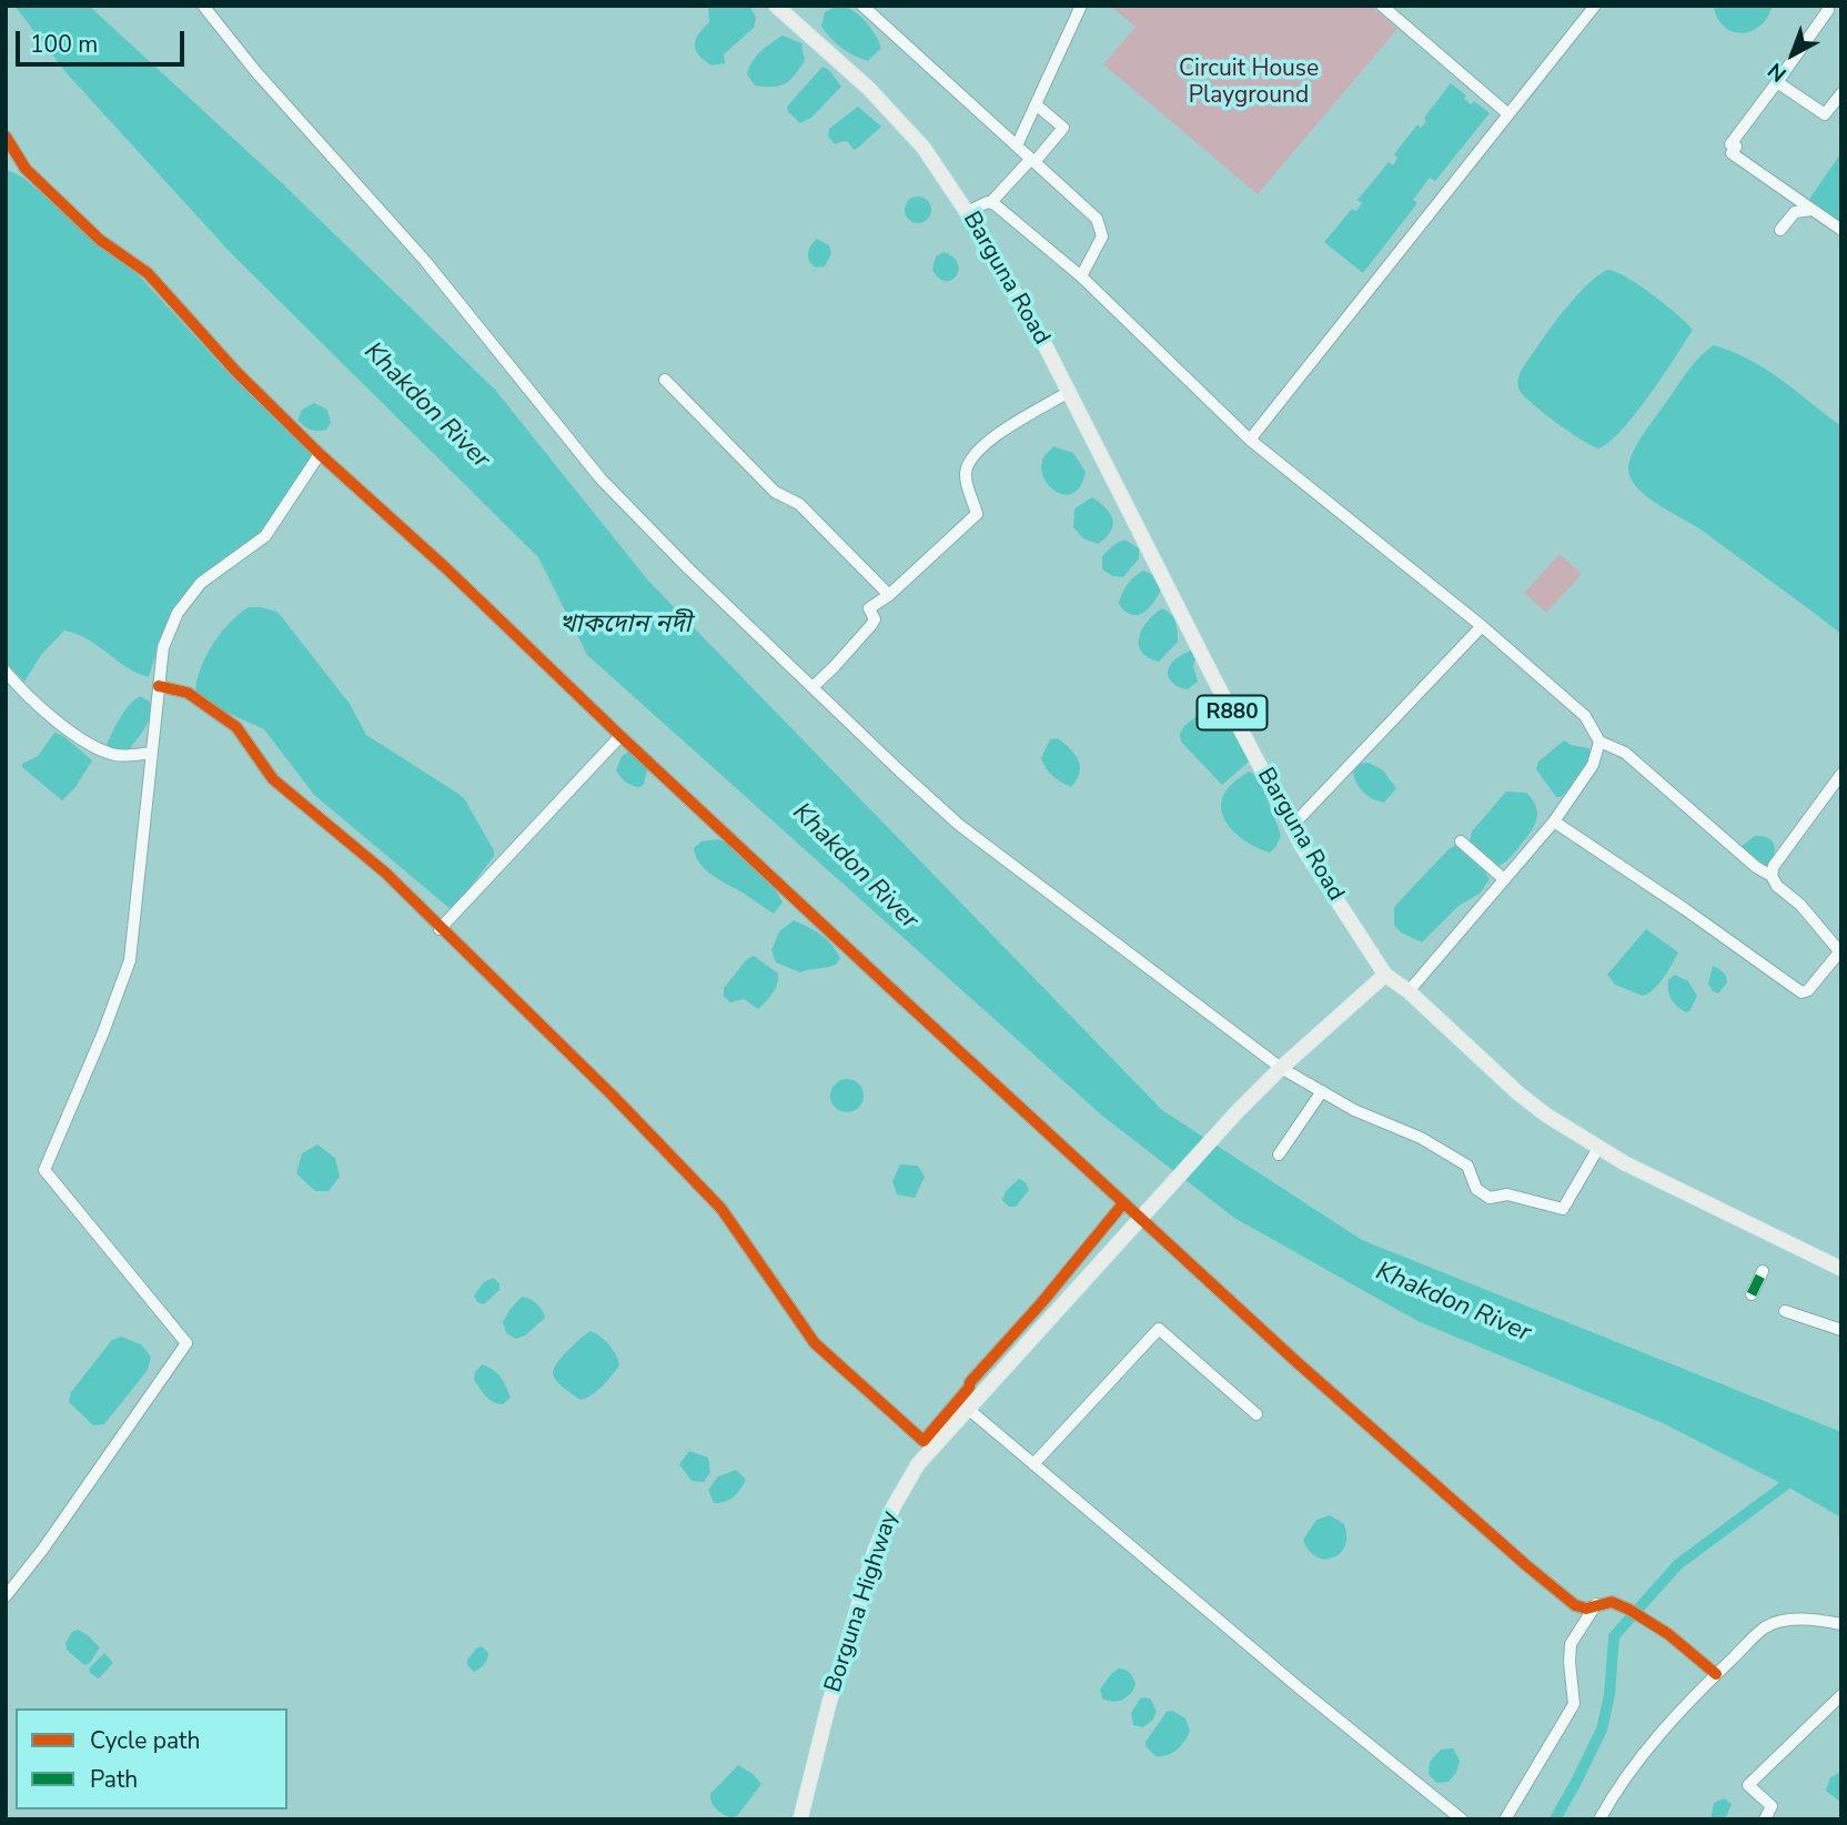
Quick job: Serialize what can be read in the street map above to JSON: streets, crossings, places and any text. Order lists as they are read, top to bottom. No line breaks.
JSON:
{"streets":{"main road":["Barguna Road","R880","Borguna Highway"]},"crossings":[["Barguna Road","Borguna Highway"]],"water":["Khakdon River","খাকদোন নদী"],"parks":["Circuit House Playground"],"legend":["Cycle path","Path"],"scale_bar":"100 m","north":"bottom left"}
